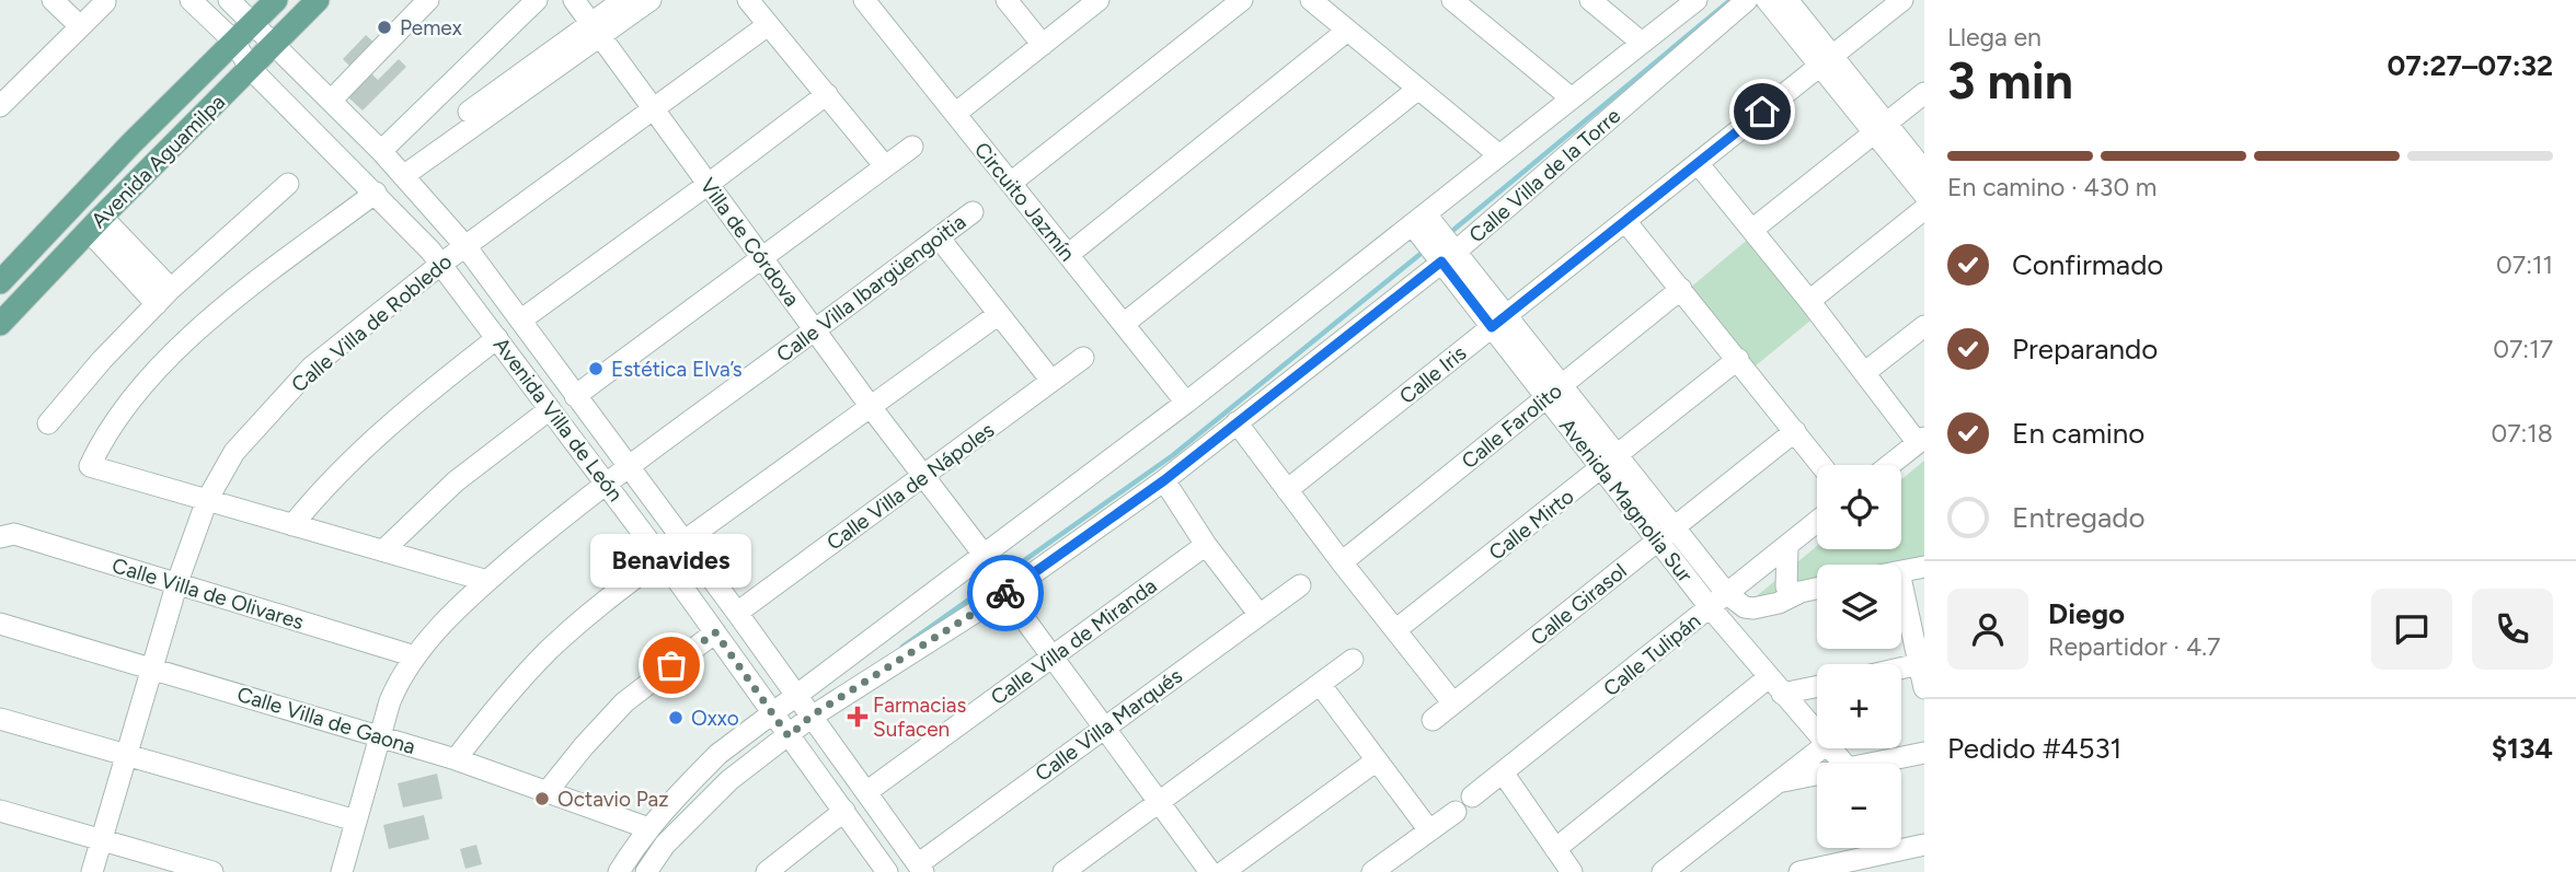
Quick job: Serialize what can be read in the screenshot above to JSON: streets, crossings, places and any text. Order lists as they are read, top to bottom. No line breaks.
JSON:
{"streets":{"main road":["Avenida Aguamilpa"],"street":["Calle Villa de la Torre","Circuito Jazmín","Villa de Córdova","Calle Villa Ibargüengoitia","Calle Villa de Robledo","Calle Iris","Avenida Villa de León","Calle Farolito","Calle Villa de Nápoles","Avenida Magnolia Sur","Calle Mirto","Calle Villa de Olivares","Calle Girasol","Calle Villa de Miranda","Calle Tulipán","Calle Villa de Gaona","Calle Villa Marqués"]},"crossings":[["Avenida Aguamilpa","Avenida Villa de León"],["Calle Villa de la Torre","Circuito Jazmín"],["Calle Villa de la Torre","Villa de Córdova"],["Calle Villa de la Torre","Avenida Villa de León"],["Calle Villa de la Torre","Avenida Magnolia Sur"],["Calle Villa de la Torre","Calle Villa de Gaona"],["Villa de Córdova","Calle Villa Ibargüengoitia"],["Villa de Córdova","Calle Villa de Robledo"],["Villa de Córdova","Calle Villa de Nápoles"],["Calle Villa Ibargüengoitia","Avenida Villa de León"],["Calle Villa Ibargüengoitia","Calle Villa de Olivares"],["Calle Villa Ibargüengoitia","Calle Villa de Gaona"],["Calle Villa de Robledo","Avenida Villa de León"],["Calle Villa de Robledo","Calle Villa de Olivares"],["Calle Villa de Robledo","Calle Villa de Gaona"],["Calle Iris","Avenida Magnolia Sur"],["Avenida Villa de León","Calle Villa de Nápoles"],["Avenida Villa de León","Calle Villa de Miranda"],["Avenida Villa de León","Calle Villa Marqués"],["Calle Farolito","Avenida Magnolia Sur"],["Avenida Magnolia Sur","Calle Mirto"],["Avenida Magnolia Sur","Calle Girasol"],["Avenida Magnolia Sur","Calle Tulipán"]],"places":{"other":["Pemex","Estética Elva’s","Benavides","Oxxo","Octavio Paz"],"health":["Farmacias Sufacen"]},"page":{"heading":["3 min","Llega en","07:27–07:32"],"panel":["Diego","Repartidor · 4.7","Pedido #4531","$134"],"bar":"En camino · 430 m","list":[["Confirmado","07:11"],["Preparando","07:17"],["En camino","07:18"],"Entregado"],"map_buttons":["+","−"],"bubble":"Benavides"}}
